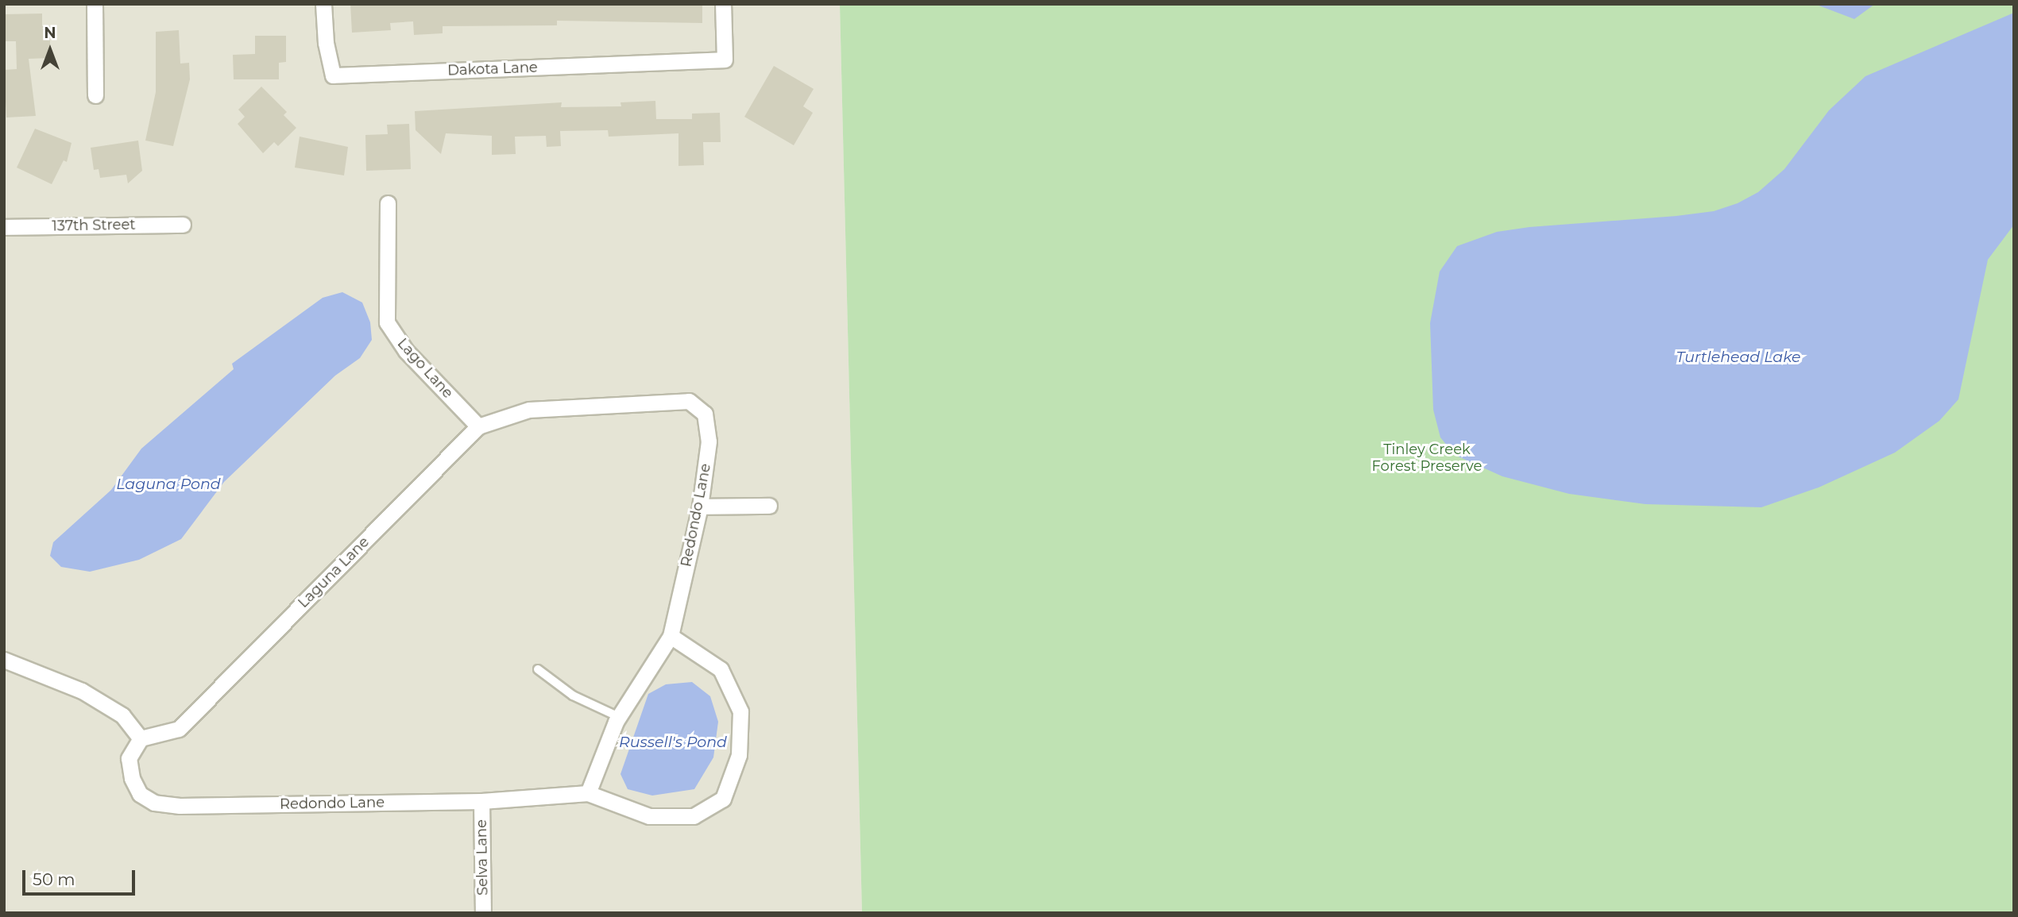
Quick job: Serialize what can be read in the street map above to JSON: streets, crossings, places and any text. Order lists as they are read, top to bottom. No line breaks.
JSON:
{"streets":{"street":["Dakota Lane","137th Street","Lago Lane","Redondo Lane","Laguna Lane","Selva Lane"]},"crossings":[["Lago Lane","Laguna Lane"],["Redondo Lane","Laguna Lane"],["Redondo Lane","Selva Lane"]],"water":["Turtlehead Lake","Laguna Pond","Russell's Pond"],"parks":["Tinley Creek Forest Preserve"],"scale_bar":"50 m","north":"top"}
